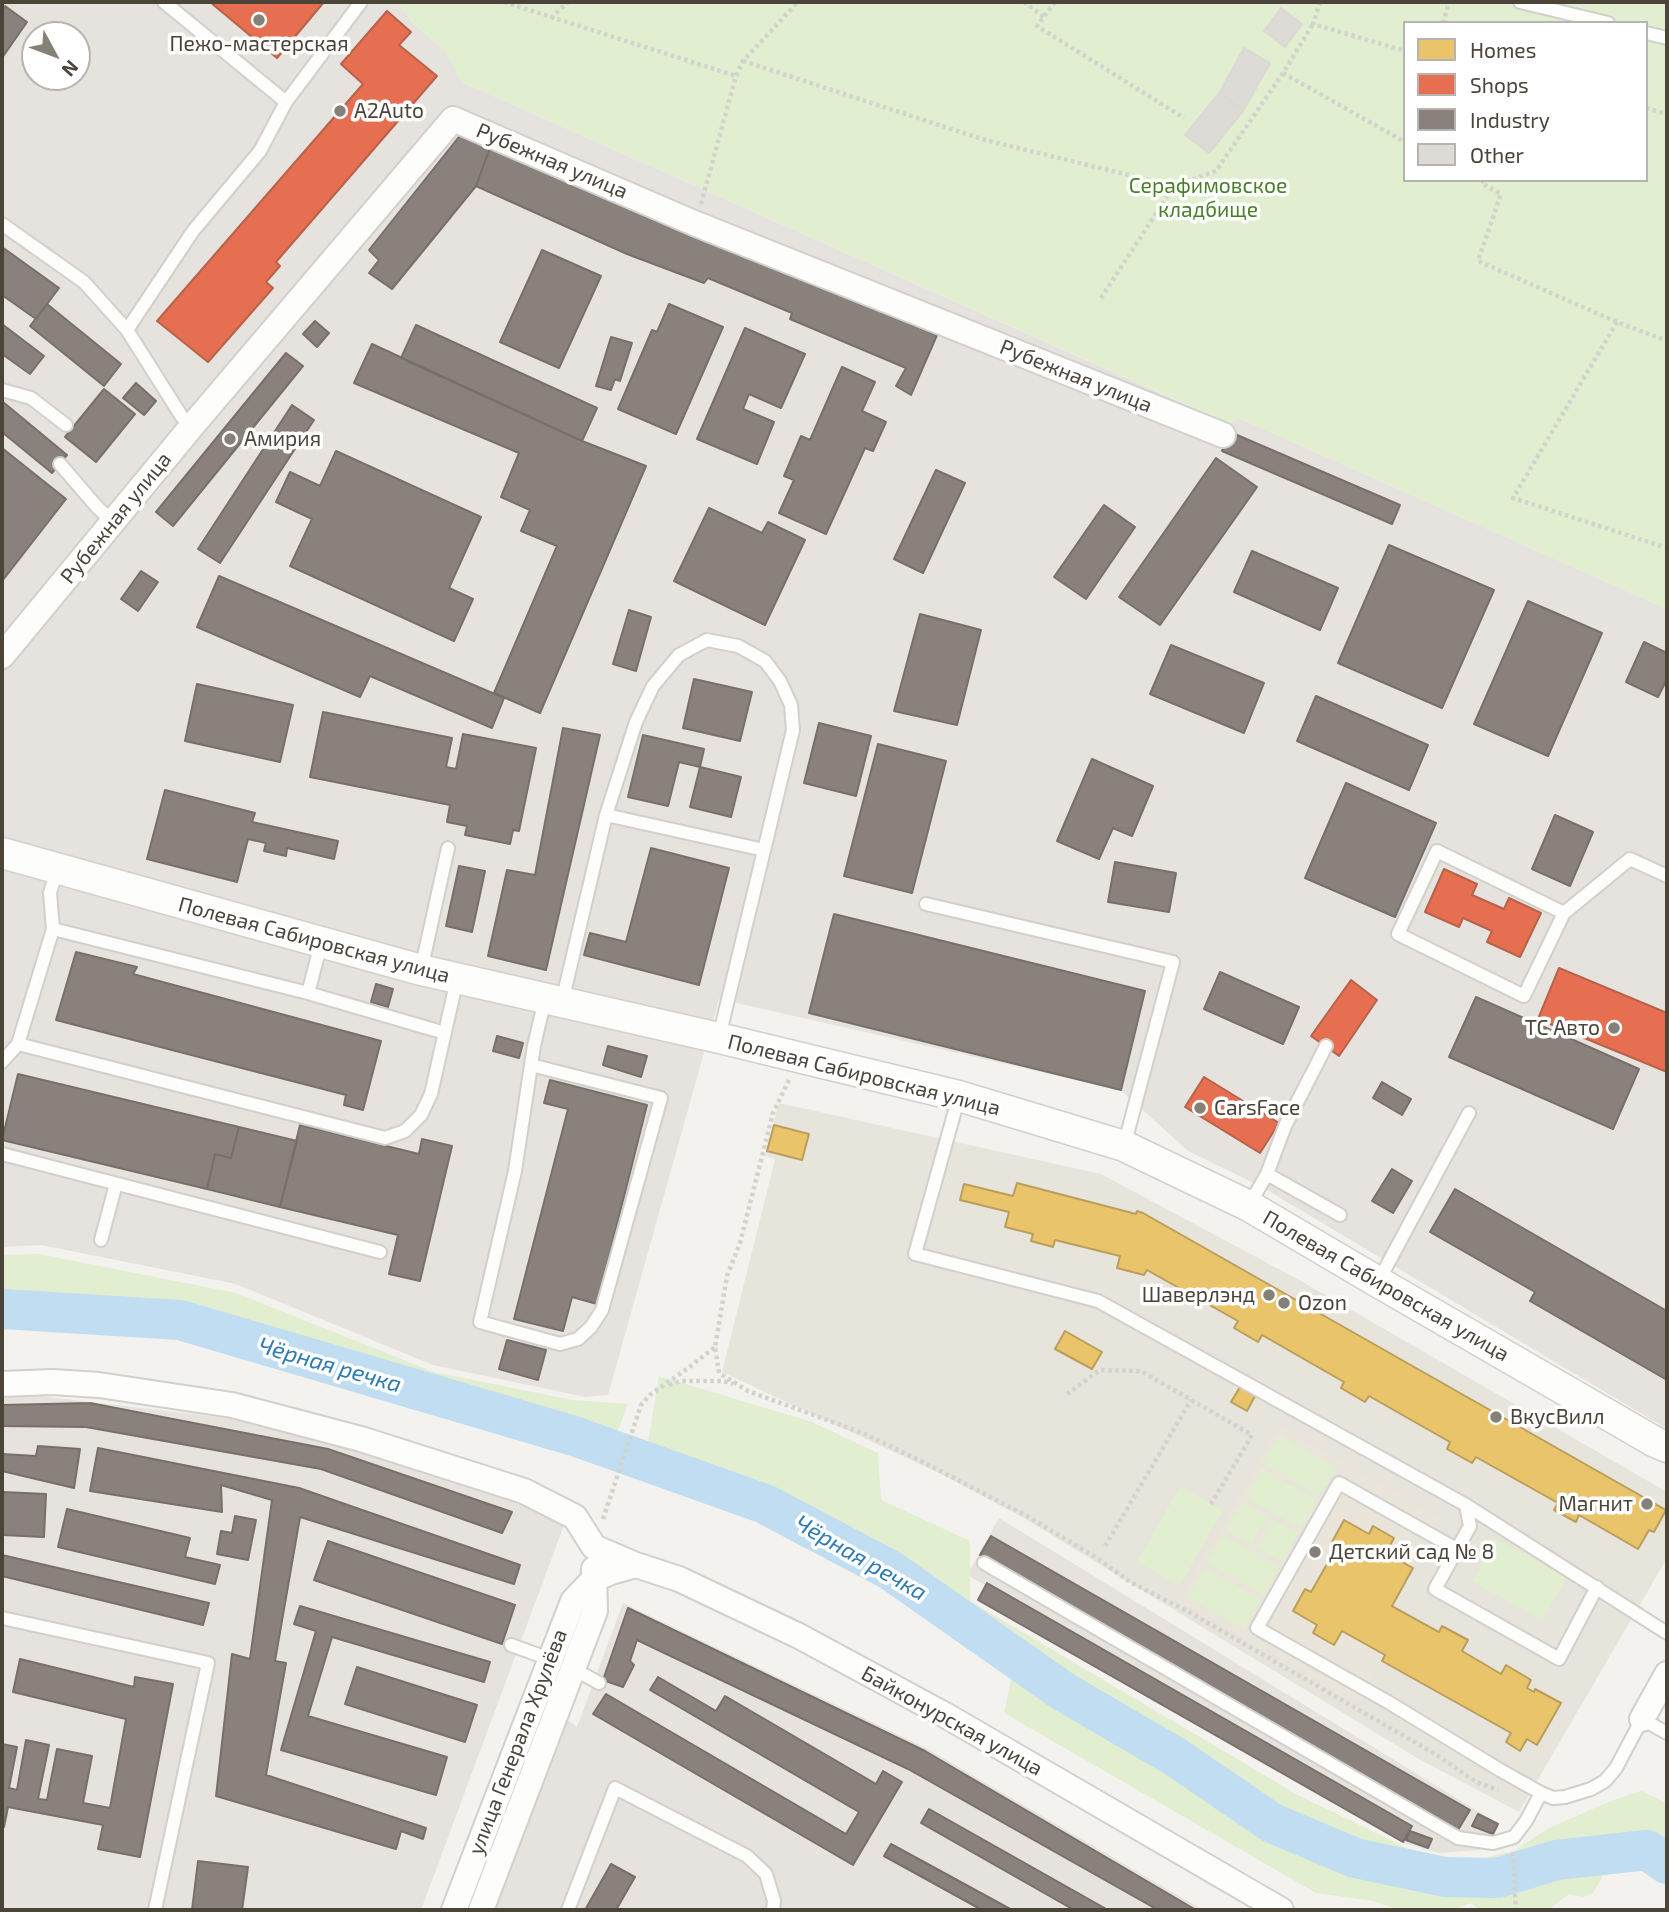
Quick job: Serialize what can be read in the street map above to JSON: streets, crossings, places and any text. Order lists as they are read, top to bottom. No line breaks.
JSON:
{"streets":{"street":["Рубежная улица","Полевая Сабировская улица","Байконурская улица","улица Генерала Хрулёва"]},"water":["Чёрная речка"],"parks":["Серафимовское кладбище"],"places":["Пежо-мастерская","A2Auto","Амирия","ТС Авто","CarsFace","Шаверлэнд","Ozon","ВкусВилл","Магнит","Детский сад № 8"],"legend":["Homes","Shops","Industry","Other"],"north":"bottom right"}
